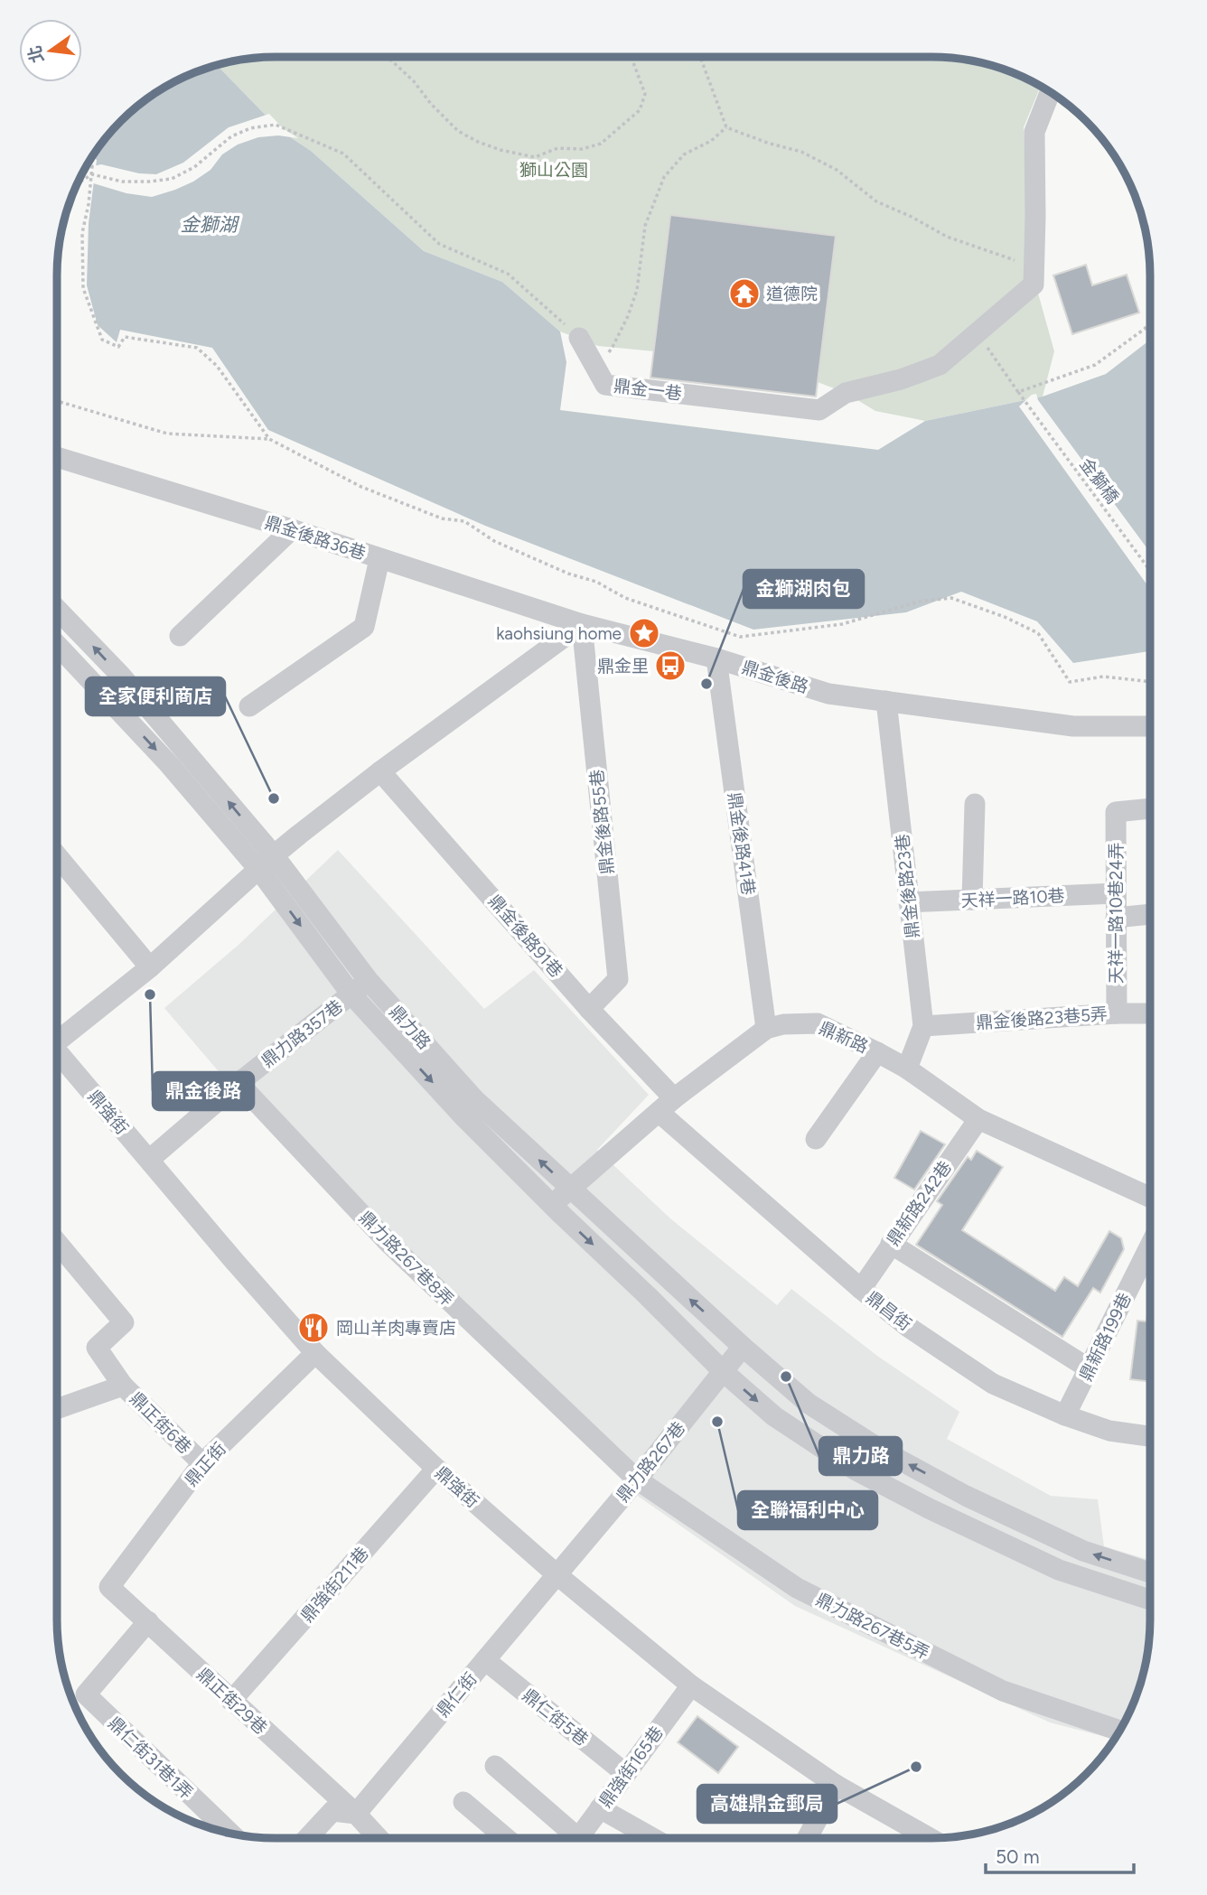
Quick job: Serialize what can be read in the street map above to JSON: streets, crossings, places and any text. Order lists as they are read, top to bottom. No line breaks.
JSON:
{"streets":{"street":["鼎金一巷","鼎金後路36巷","鼎金後路","鼎金後路55巷","鼎金後路41巷","鼎金後路23巷","天祥一路10巷","天祥一路10巷24弄","鼎金後路91巷","鼎金後路23巷5弄","鼎力路","鼎力路357巷","鼎新路","鼎強街","鼎新路242巷","鼎力路267巷8弄","鼎昌街","鼎新路199巷","鼎正街6巷","鼎力路267巷","鼎正街","鼎強街211巷","鼎力路267巷5弄","鼎仁街","鼎正街29巷","鼎仁街5巷","鼎仁街31巷1弄","鼎強街165巷"],"path":["金獅橋"]},"crossings":[["鼎金一巷","金獅橋"],["鼎金後路36巷","鼎金後路"],["鼎金後路36巷","鼎金後路55巷"],["鼎金後路","鼎金後路55巷"],["鼎金後路","鼎金後路41巷"],["鼎金後路","鼎金後路23巷"],["鼎金後路55巷","鼎金後路91巷"],["鼎金後路41巷","鼎新路"],["鼎金後路23巷","天祥一路10巷"],["鼎金後路23巷","鼎金後路23巷5弄"],["鼎金後路23巷","鼎新路"],["天祥一路10巷","天祥一路10巷24弄"],["天祥一路10巷24弄","鼎金後路23巷5弄"],["鼎金後路91巷","鼎新路"],["鼎金後路91巷","鼎昌街"],["鼎力路","鼎力路357巷"],["鼎力路","鼎新路"],["鼎力路","鼎力路267巷"],["鼎力路357巷","鼎強街"],["鼎力路357巷","鼎力路267巷8弄"],["鼎新路","鼎新路242巷"],["鼎新路","鼎昌街"],["鼎強街","鼎力路267巷"],["鼎強街","鼎正街"],["鼎強街","鼎強街211巷"],["鼎強街","鼎仁街"],["鼎強街","鼎強街165巷"],["鼎新路242巷","鼎昌街"],["鼎力路267巷8弄","鼎力路267巷"],["鼎力路267巷8弄","鼎力路267巷5弄"],["鼎昌街","鼎新路199巷"],["鼎正街6巷","鼎正街"],["鼎力路267巷","鼎力路267巷5弄"],["鼎力路267巷","鼎仁街"],["鼎正街","鼎正街29巷"],["鼎強街211巷","鼎正街29巷"],["鼎仁街","鼎正街29巷"],["鼎仁街","鼎仁街5巷"],["鼎正街29巷","鼎仁街31巷1弄"],["鼎仁街5巷","鼎強街165巷"]],"water":["金獅湖"],"parks":["獅山公園"],"places":{"temple":["道德院"],"place":["kaohsiung home"],"bus stop":["鼎金里"],"other":["金獅湖肉包","全家便利商店","鼎金後路","鼎力路","全聯福利中心","高雄鼎金郵局"],"restaurant":["岡山羊肉專賣店"]},"scale_bar":"50 m","north":"left"}
